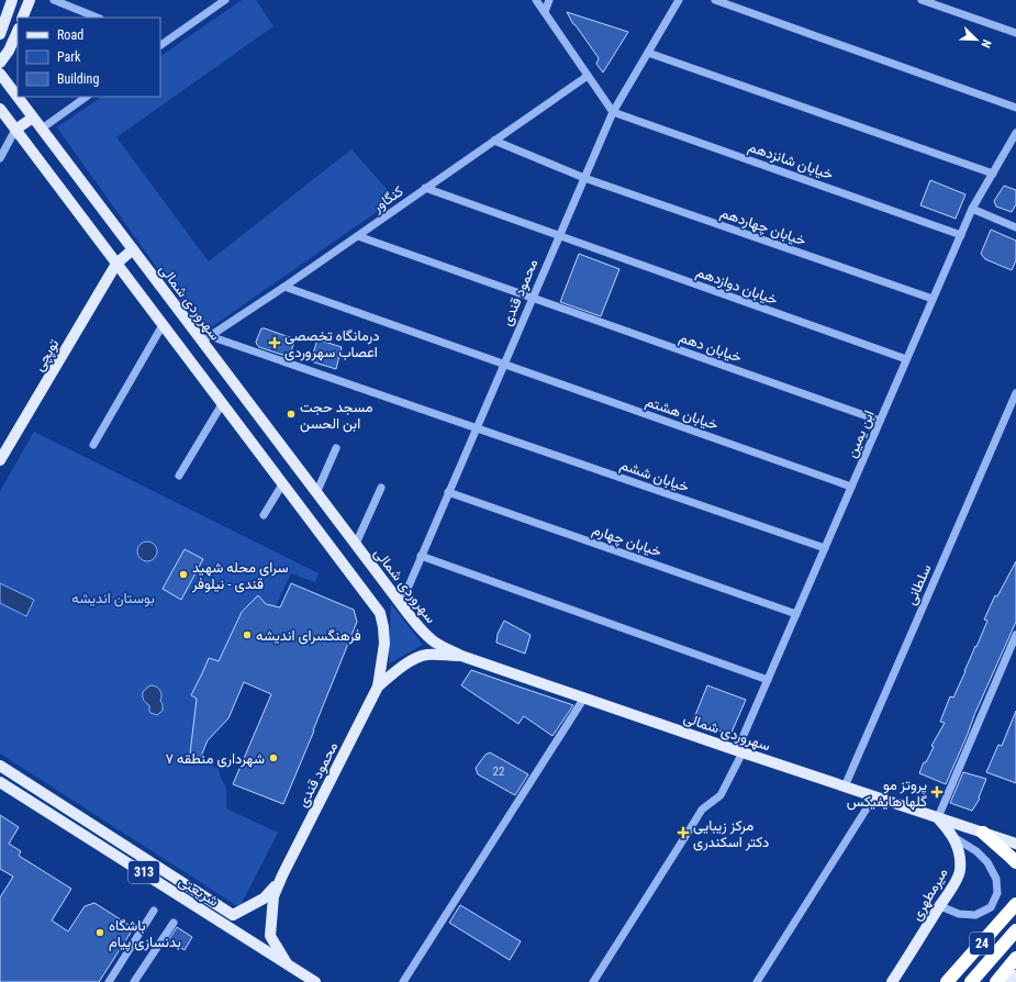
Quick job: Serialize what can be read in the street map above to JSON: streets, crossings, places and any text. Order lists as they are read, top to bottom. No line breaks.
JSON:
{"streets":{"highway":["24"],"main road":["محمود قندی","سهروردی شمالی","توپچی","313","شریعتی","میرمطهری"],"street":["خیابان شانزدهم","کنگاور","خیابان چهاردهم","خیابان دوازدهم","خیابان دهم","خیابان هشتم","ابن یمین","خیابان ششم","خیابان چهارم","سلطانی"]},"crossings":[["خیابان شانزدهم","محمود قندی"],["خیابان شانزدهم","ابن یمین"],["کنگاور","خیابان چهاردهم"],["کنگاور","خیابان دوازدهم"],["کنگاور","سهروردی شمالی"],["کنگاور","خیابان دهم"],["کنگاور","خیابان هشتم"],["کنگاور","خیابان ششم"],["خیابان چهاردهم","محمود قندی"],["خیابان چهاردهم","ابن یمین"],["خیابان دوازدهم","محمود قندی"],["خیابان دوازدهم","ابن یمین"],["محمود قندی","سهروردی شمالی"],["محمود قندی","خیابان دهم"],["محمود قندی","خیابان هشتم"],["محمود قندی","خیابان ششم"],["محمود قندی","خیابان چهارم"],["محمود قندی","شریعتی"],["سهروردی شمالی","توپچی"],["سهروردی شمالی","ابن یمین"],["سهروردی شمالی","خیابان ششم"],["سهروردی شمالی","سلطانی"],["سهروردی شمالی","میرمطهری"],["خیابان دهم","ابن یمین"],["خیابان هشتم","ابن یمین"],["ابن یمین","خیابان ششم"],["ابن یمین","خیابان چهارم"]],"parks":["بوستان اندیشه"],"places":{"health":["درمانگاه تخصصی اعصاب سهروردی","پروتز مو گلها هایفیکس","مرکز زیبایی دکتر اسکندری"],"other":["مسجد حجت ابن الحسن","سرای محله شهید قندی - نیلوفر","فرهنگسرای اندیشه","شهرداری منطقه ۷","باشگاه بدنسازی پیام"]},"house_numbers":["22"],"legend":["Road","Park","Building"],"north":"bottom right"}
